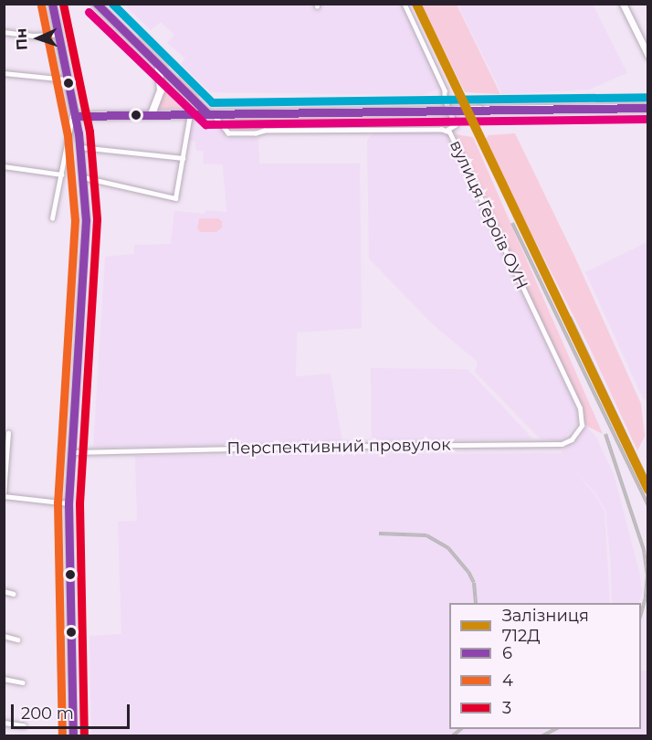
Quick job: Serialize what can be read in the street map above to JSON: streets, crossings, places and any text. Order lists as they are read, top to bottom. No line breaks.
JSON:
{"streets":{"street":["вулиця Героїв ОУН","Перспективний провулок"]},"crossings":[["вулиця Героїв ОУН","Перспективний провулок"]],"lines":["rail line 712Д","transit line 6","transit line 3","transit line 4"],"legend":["Залізниця 712Д","6","4","3"],"scale_bar":"200 m","north":"left"}
